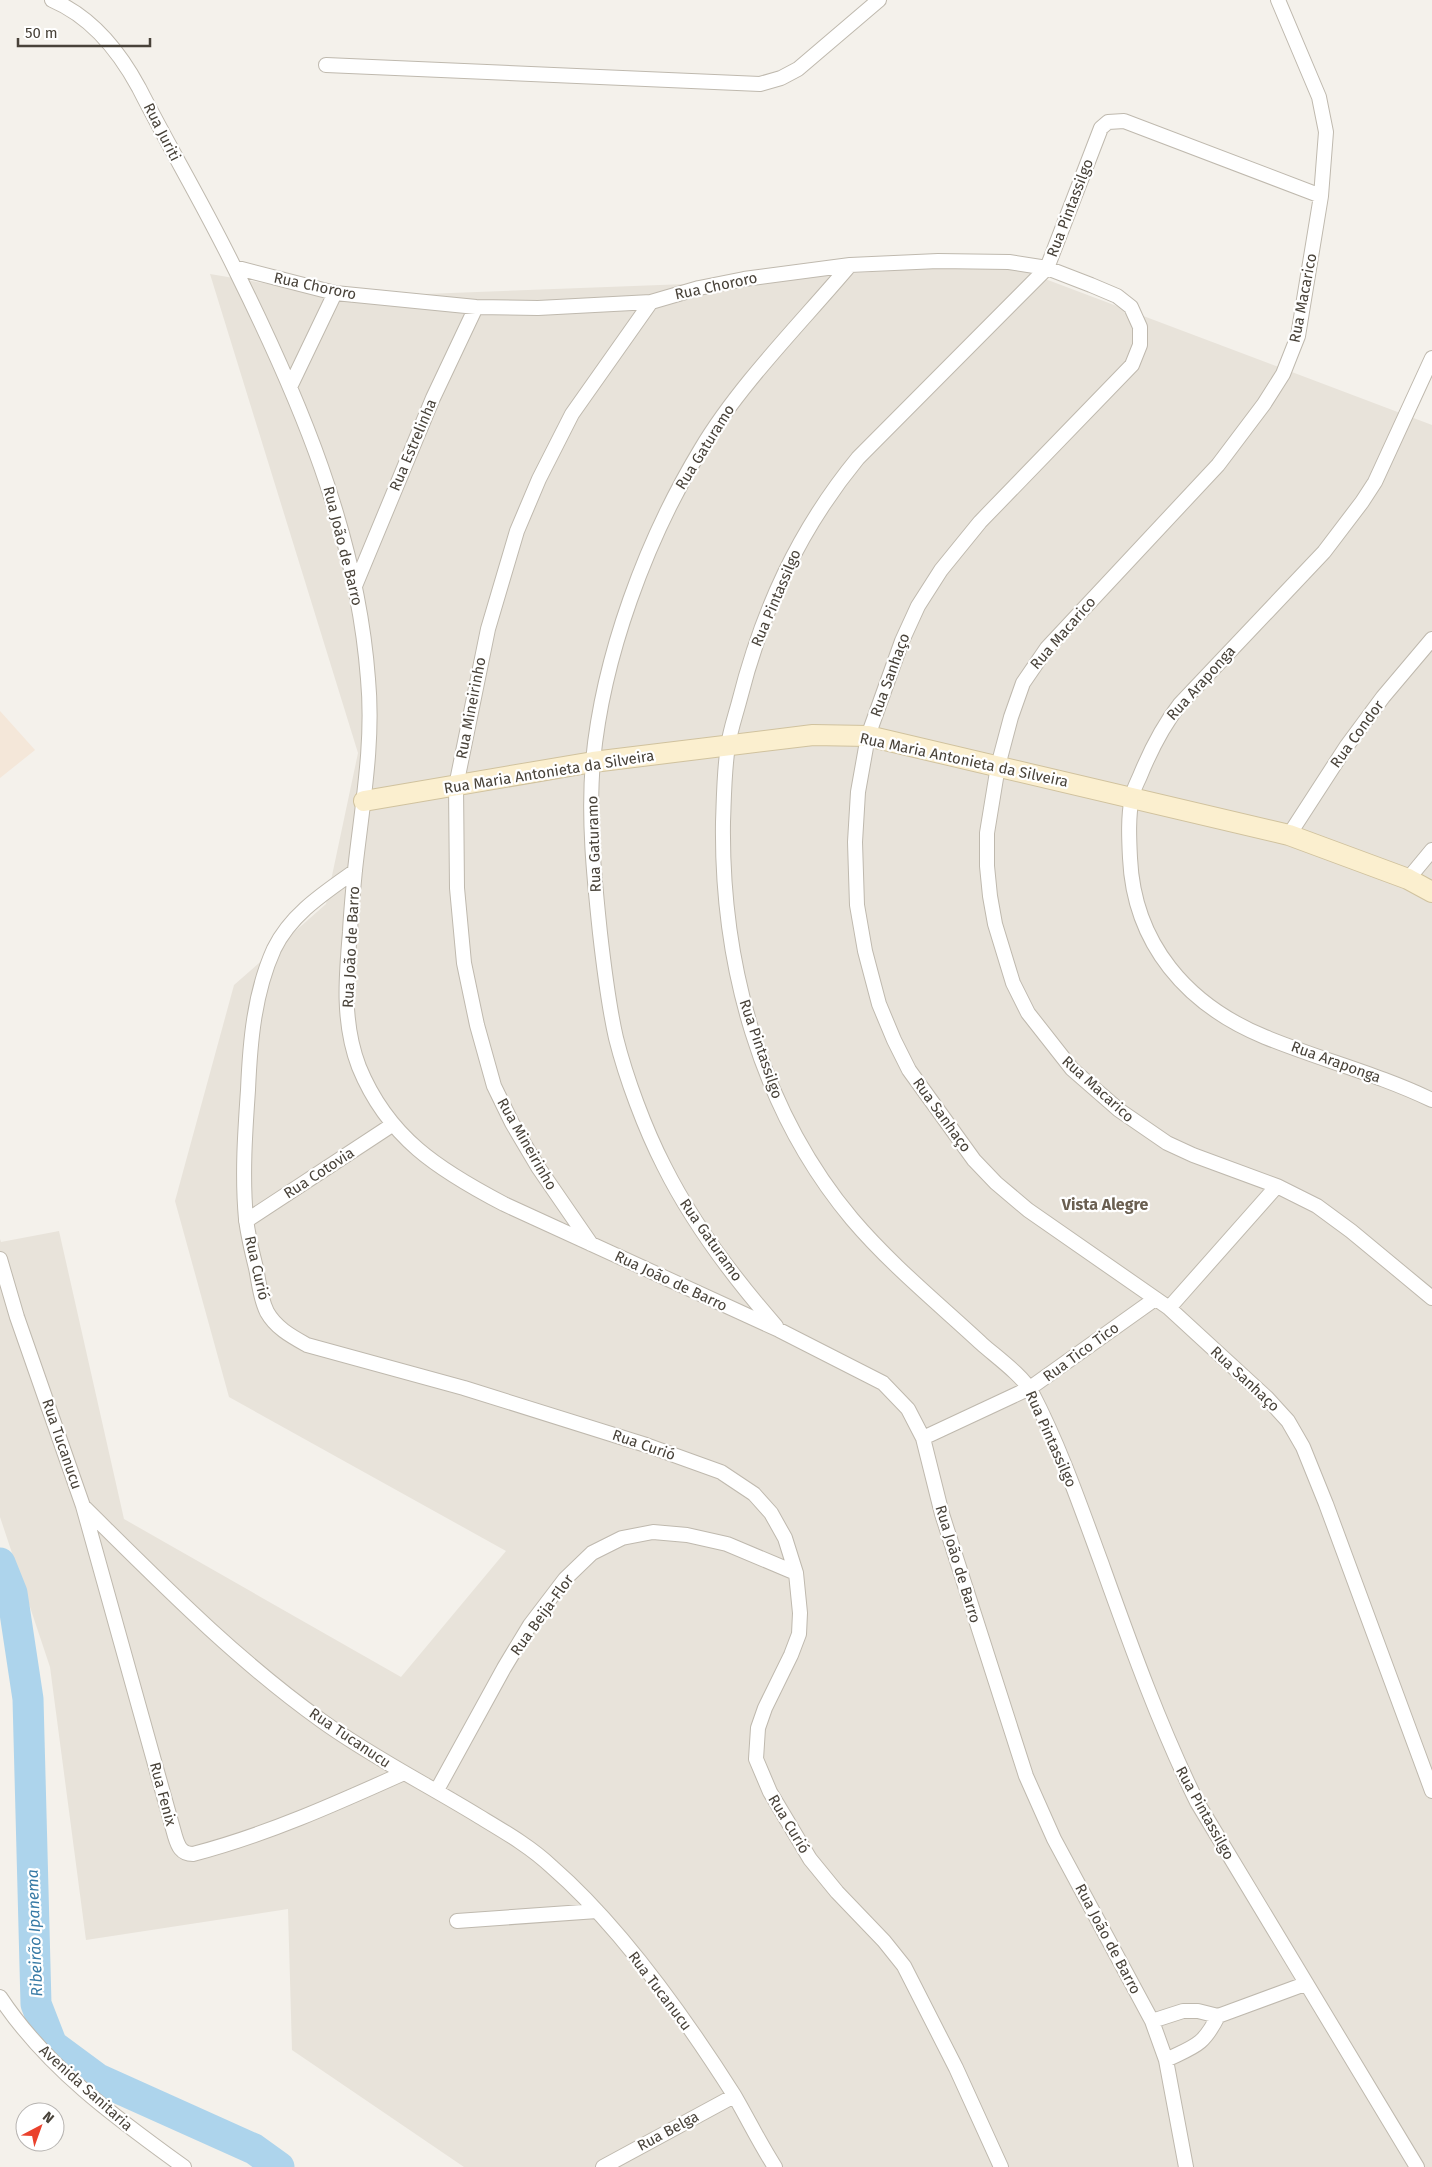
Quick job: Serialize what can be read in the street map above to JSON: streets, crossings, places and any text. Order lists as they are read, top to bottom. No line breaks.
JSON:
{"streets":{"street":["Rua Juriti","Rua Pintassilgo","Rua Chororo","Rua Macarico","Rua Estrelinha","Rua Gaturamo","Rua João de Barro","Rua Sanhaço","Rua Araponga","Rua Mineirinho","Rua Condor","Rua Maria Antonieta da Silveira","Rua Cotovia","Rua Curió","Rua Tico Tico","Rua Tucanucu","Rua Beija-Flor","Rua Fenix","Avenida Sanitaria","Rua Belga"]},"crossings":[["Rua Juriti","Rua Chororo"],["Rua Juriti","Rua João de Barro"],["Rua Pintassilgo","Rua Chororo"],["Rua Pintassilgo","Rua Macarico"],["Rua Pintassilgo","Rua Maria Antonieta da Silveira"],["Rua Pintassilgo","Rua Tico Tico"],["Rua Chororo","Rua Estrelinha"],["Rua Chororo","Rua Gaturamo"],["Rua Chororo","Rua João de Barro"],["Rua Chororo","Rua Sanhaço"],["Rua Chororo","Rua Mineirinho"],["Rua Macarico","Rua Maria Antonieta da Silveira"],["Rua Estrelinha","Rua João de Barro"],["Rua Gaturamo","Rua João de Barro"],["Rua Gaturamo","Rua Maria Antonieta da Silveira"],["Rua João de Barro","Rua Mineirinho"],["Rua João de Barro","Rua Maria Antonieta da Silveira"],["Rua João de Barro","Rua Cotovia"],["Rua João de Barro","Rua Curió"],["Rua João de Barro","Rua Tico Tico"],["Rua Sanhaço","Rua Maria Antonieta da Silveira"],["Rua Sanhaço","Rua Tico Tico"],["Rua Araponga","Rua Maria Antonieta da Silveira"],["Rua Mineirinho","Rua Maria Antonieta da Silveira"],["Rua Condor","Rua Maria Antonieta da Silveira"],["Rua Cotovia","Rua Curió"],["Rua Curió","Rua Beija-Flor"],["Rua Tucanucu","Rua Beija-Flor"],["Rua Tucanucu","Rua Fenix"],["Rua Tucanucu","Rua Belga"]],"districts":["Vista Alegre"],"water":["Ribeirão Ipanema"],"scale_bar":"50 m","north":"top right"}
